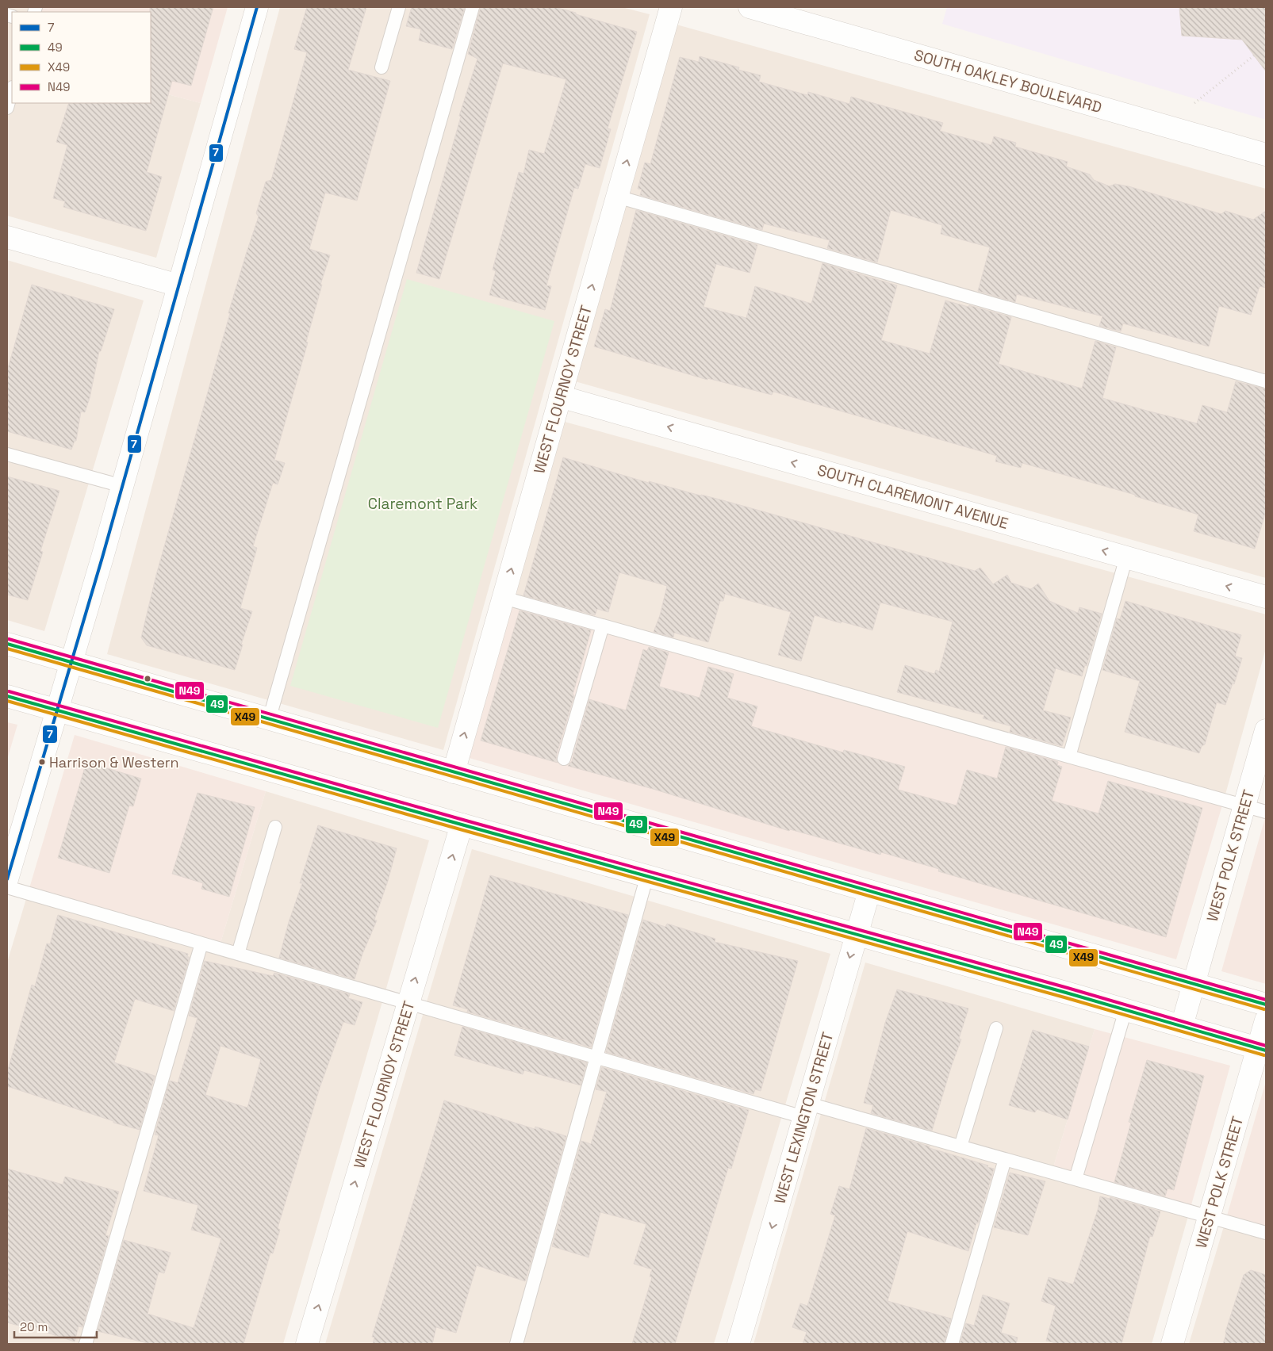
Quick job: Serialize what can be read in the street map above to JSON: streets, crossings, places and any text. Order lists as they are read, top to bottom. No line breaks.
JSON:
{"streets":{"street":["SOUTH OAKLEY BOULEVARD","WEST FLOURNOY STREET","SOUTH CLAREMONT AVENUE","WEST POLK STREET","WEST LEXINGTON STREET"]},"crossings":[["WEST FLOURNOY STREET","SOUTH CLAREMONT AVENUE"]],"one_way":["WEST FLOURNOY STREET","SOUTH CLAREMONT AVENUE","WEST LEXINGTON STREET"],"parks":["Claremont Park"],"places":["Harrison & Western"],"lines":["transit line 7","transit line N49","transit line 49","transit line X49"],"legend":["7","49","X49","N49"],"scale_bar":"20 m"}
